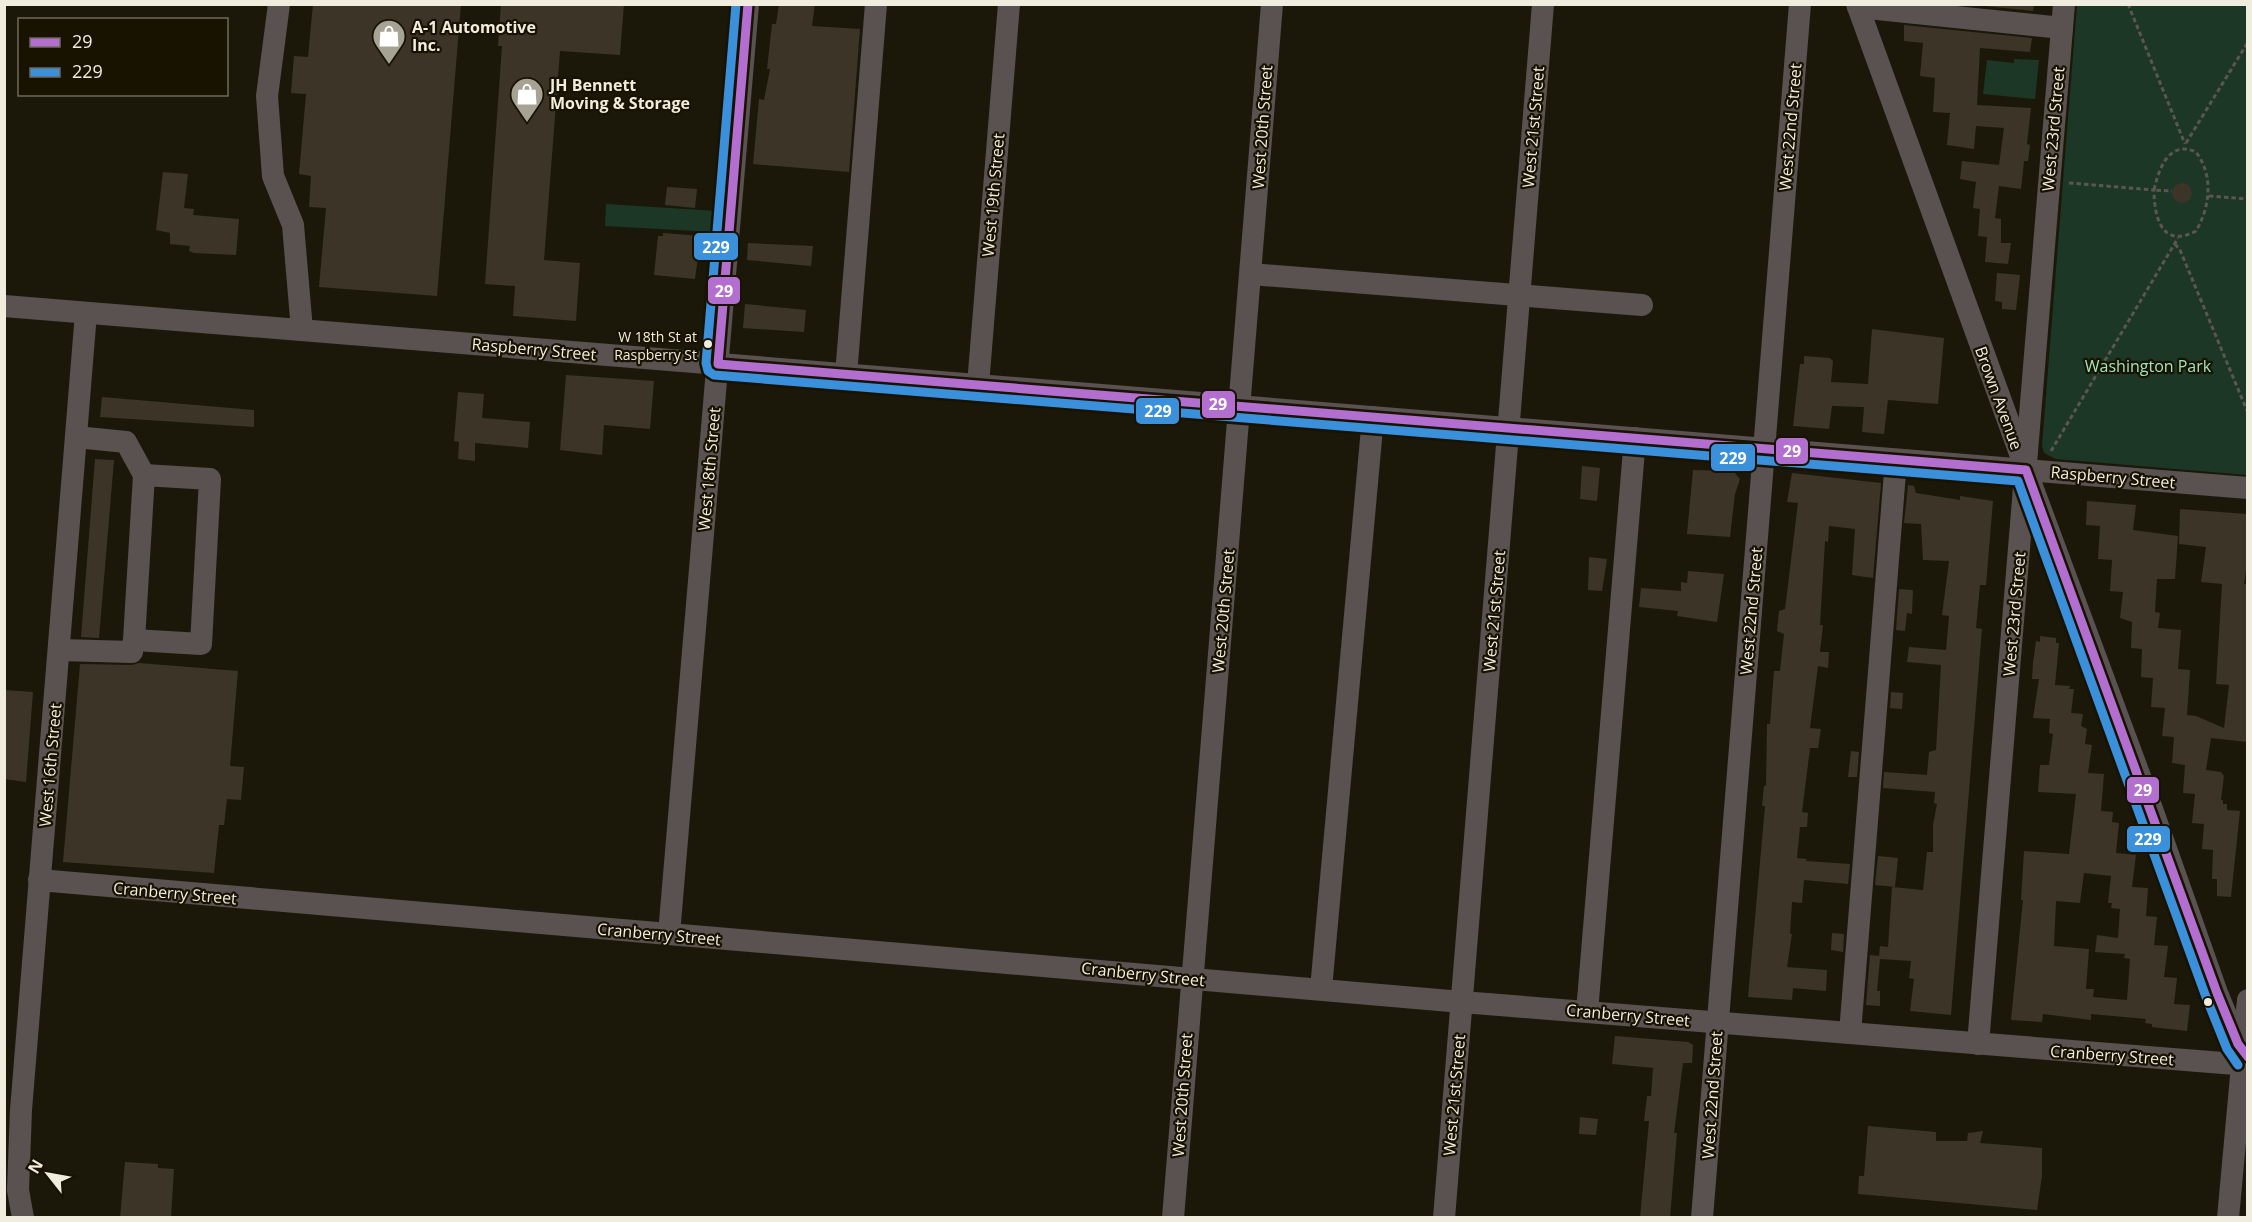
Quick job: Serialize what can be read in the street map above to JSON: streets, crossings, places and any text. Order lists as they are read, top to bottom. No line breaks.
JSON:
{"streets":{"street":["West 20th Street","West 21st Street","West 22nd Street","West 23rd Street","West 19th Street","Raspberry Street","Brown Avenue","West 18th Street","West 16th Street","Cranberry Street"]},"crossings":[["West 20th Street","Raspberry Street"],["West 20th Street","Cranberry Street"],["West 21st Street","Raspberry Street"],["West 21st Street","Cranberry Street"],["West 22nd Street","Raspberry Street"],["West 22nd Street","Cranberry Street"],["West 23rd Street","Raspberry Street"],["West 23rd Street","Brown Avenue"],["West 23rd Street","Cranberry Street"],["West 19th Street","Raspberry Street"],["Raspberry Street","Brown Avenue"],["Raspberry Street","West 18th Street"],["Raspberry Street","West 16th Street"],["Brown Avenue","Cranberry Street"],["West 18th Street","Cranberry Street"],["West 16th Street","Cranberry Street"]],"parks":["Washington Park"],"places":{"shop":["A-1 Automotive Inc.","JH Bennett Moving & Storage"],"other":["W 18th St at Raspberry St"]},"lines":["transit line 29","transit line 229"],"legend":["29","229"],"north":"top left"}
